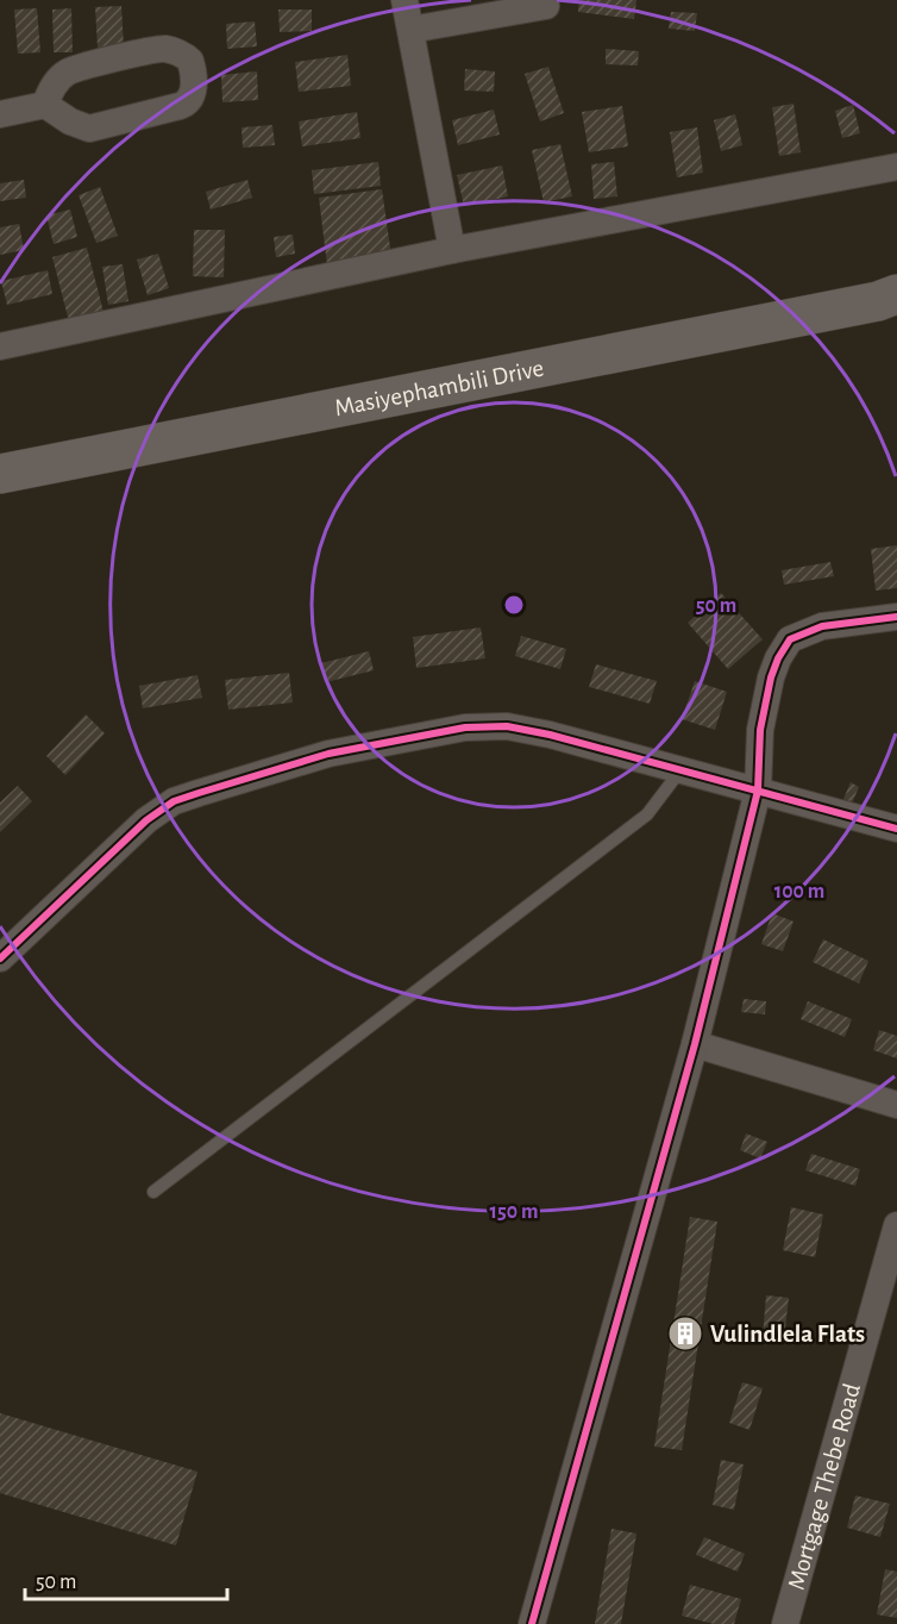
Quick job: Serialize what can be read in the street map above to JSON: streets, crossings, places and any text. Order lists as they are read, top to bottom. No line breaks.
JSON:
{"streets":{"main road":["Masiyephambili Drive"],"street":["Mortgage Thebe Road"]},"places":{"building":["Vulindlela Flats"]},"scale_bar":"50 m","rings":["50 m","100 m","150 m"]}
